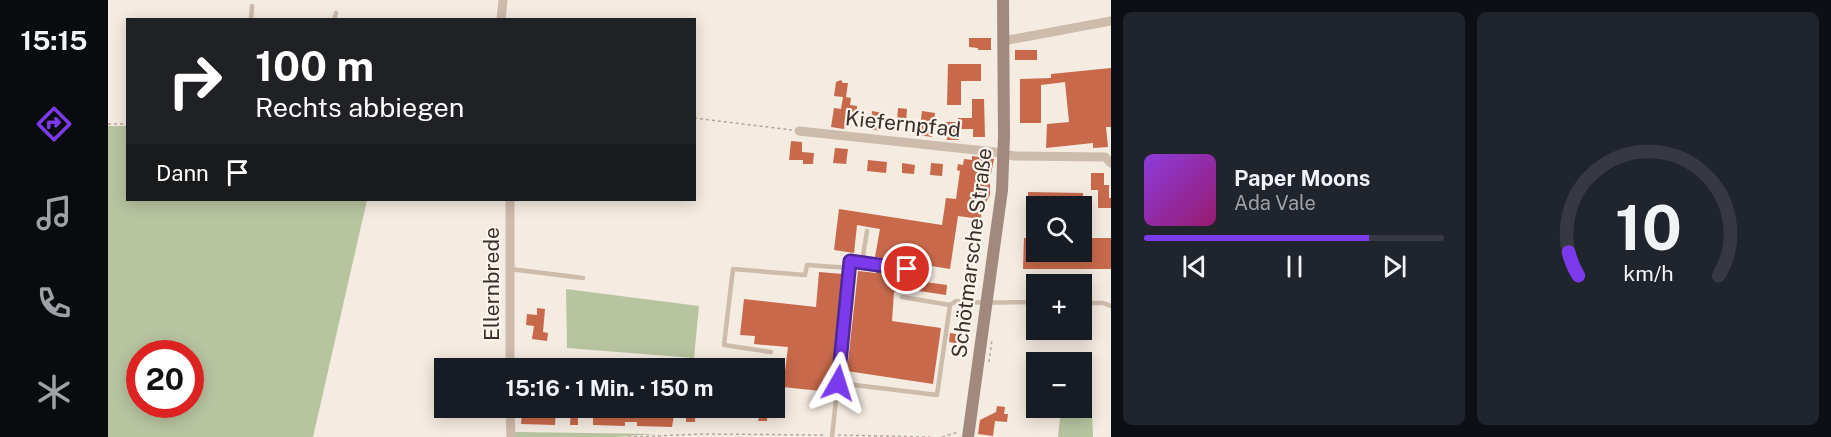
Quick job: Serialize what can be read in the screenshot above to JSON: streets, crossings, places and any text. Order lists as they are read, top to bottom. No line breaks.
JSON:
{"streets":{"street":["Kiefernpfad","Schötmarsche Straße","Ellernbrede"]},"crossings":[["Kiefernpfad","Schötmarsche Straße"]],"page":{"tabs":"15:15","turn":["100 m","Rechts abbiegen"],"then":"Dann","song":["Paper Moons","Ada Vale"],"map_buttons":["+","−"],"limit":"20","trip":"15:16 · 1 Min. · 150 m","gauge":["10","km/h"]}}
